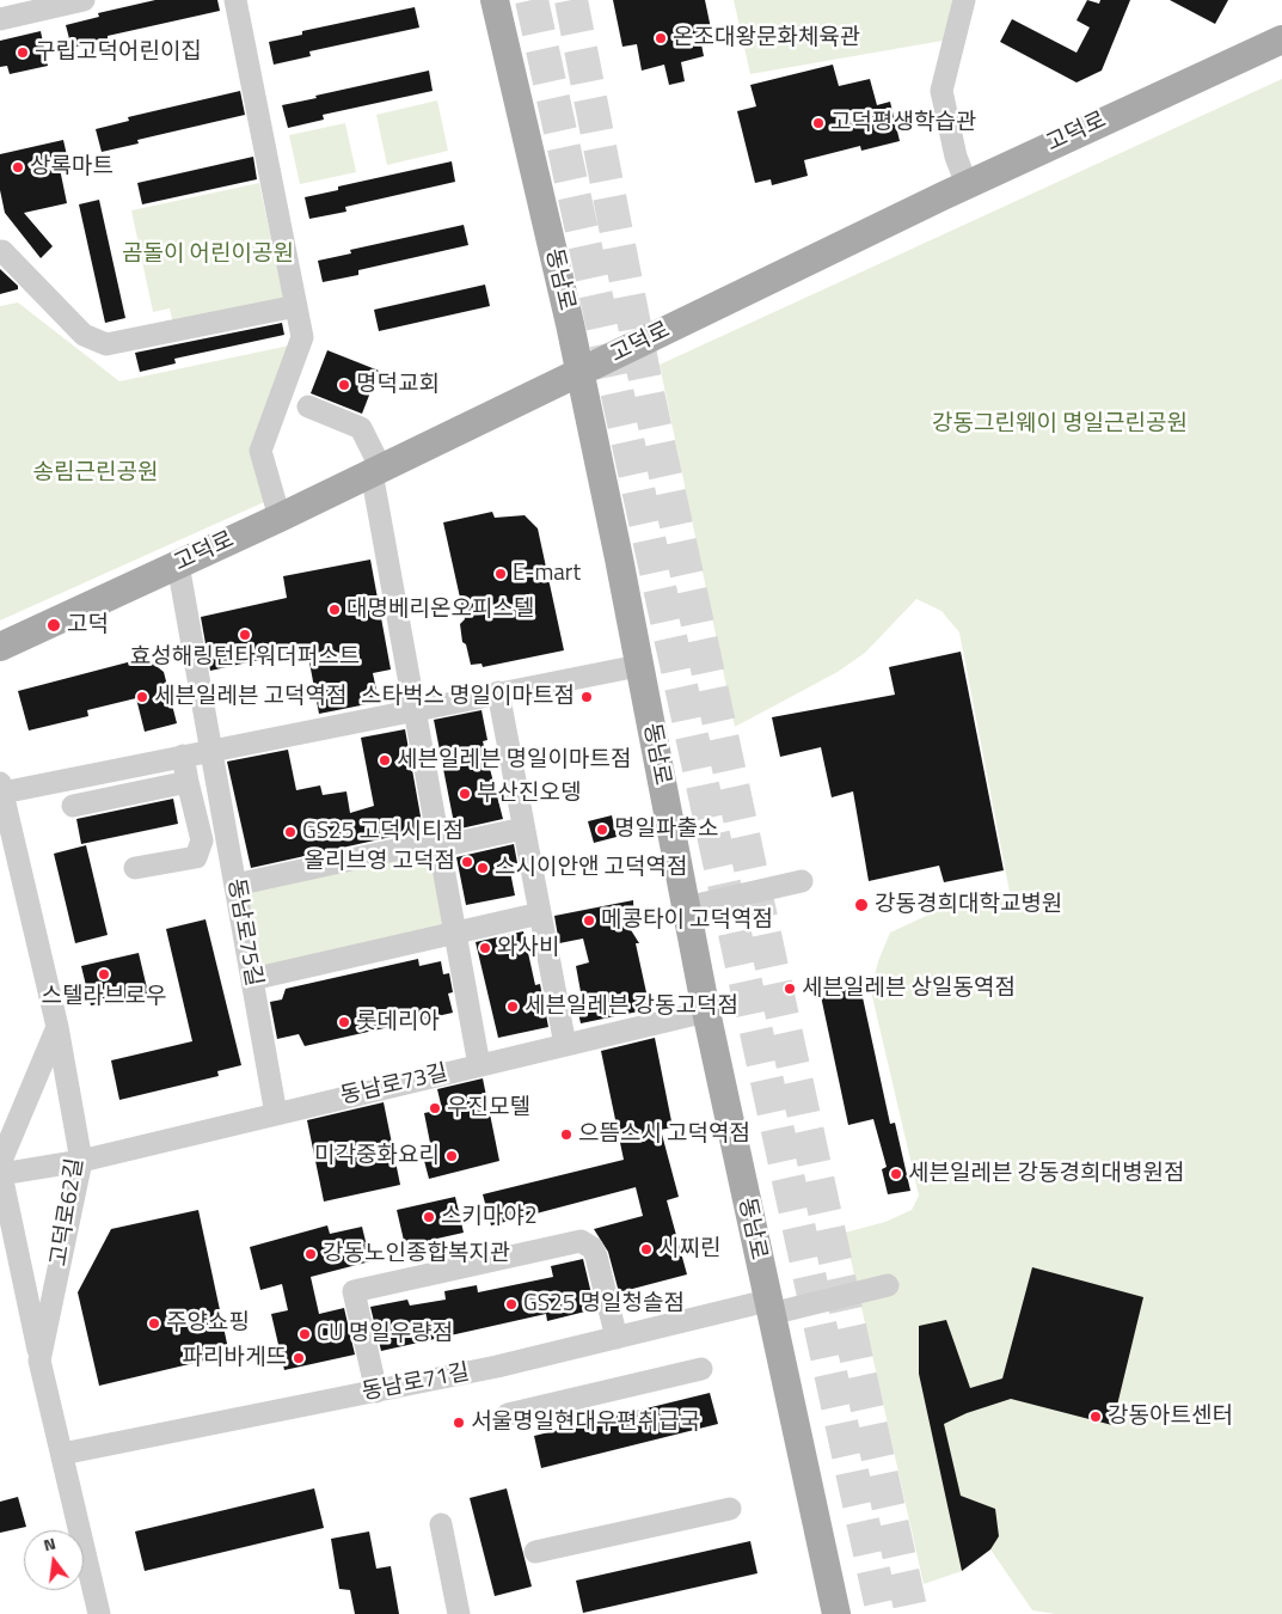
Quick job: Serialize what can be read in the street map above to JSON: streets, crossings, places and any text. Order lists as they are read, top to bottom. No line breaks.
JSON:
{"streets":{"main road":["고덕로","동남로"],"street":["동남로75길","동남로73길","고덕로62길","동남로71길"]},"crossings":[["고덕로","동남로"],["고덕로","동남로75길"],["동남로","동남로73길"],["동남로","동남로71길"],["동남로75길","동남로73길"],["동남로73길","고덕로62길"],["고덕로62길","동남로71길"]],"parks":["곰돌이 어린이공원","강동그린웨이 명일근린공원","송림근린공원"],"places":["온조대왕문화체육관","구립고덕어린이집","고덕평생학습관","상록마트","명덕교회","E-mart","대명베리온오피스텔","고덕","효성해링턴타워더퍼스트","세븐일레븐 고덕역점","스타벅스 명일이마트점","세븐일레븐 명일이마트점","부산진오뎅","명일파출소","GS25 고덕시티점","올리브영 고덕점","스시이안앤 고덕역점","강동경희대학교병원","메콩타이 고덕역점","와사비","스텔라브로우","세븐일레븐 상일동역점","세븐일레븐 강동고덕점","롯데리아","우진모텔","으뜸스시 고덕역점","미각중화요리","세븐일레븐 강동경희대병원점","스키마야2","시찌린","강동노인종합복지관","GS25 명일청솔점","주양쇼핑","CU 명일우량점","파리바게뜨","강동아트센터","서울명일현대우편취급국"],"north":"top"}
